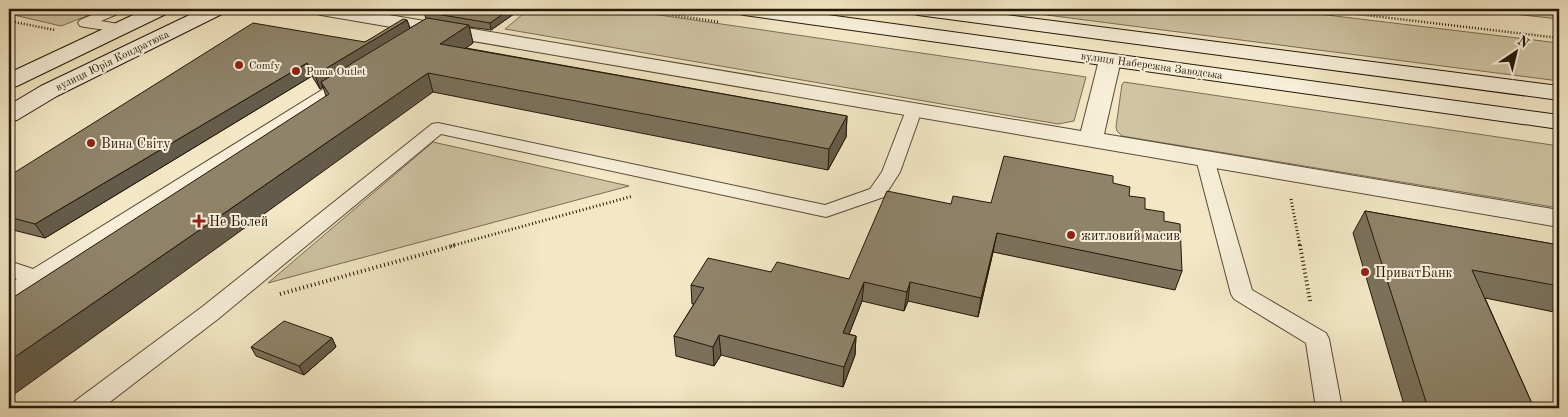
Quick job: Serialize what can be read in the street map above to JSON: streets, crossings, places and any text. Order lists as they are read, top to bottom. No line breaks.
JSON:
{"streets":{"main road":["вулиця Юрія Кондратюка","вулиця Набережна Заводська"]},"places":{"other":["Comfy","Puma Outlet","Вина Світу","житловий масив","ПриватБанк"],"health":["Не Болей"]},"north":"top right"}
